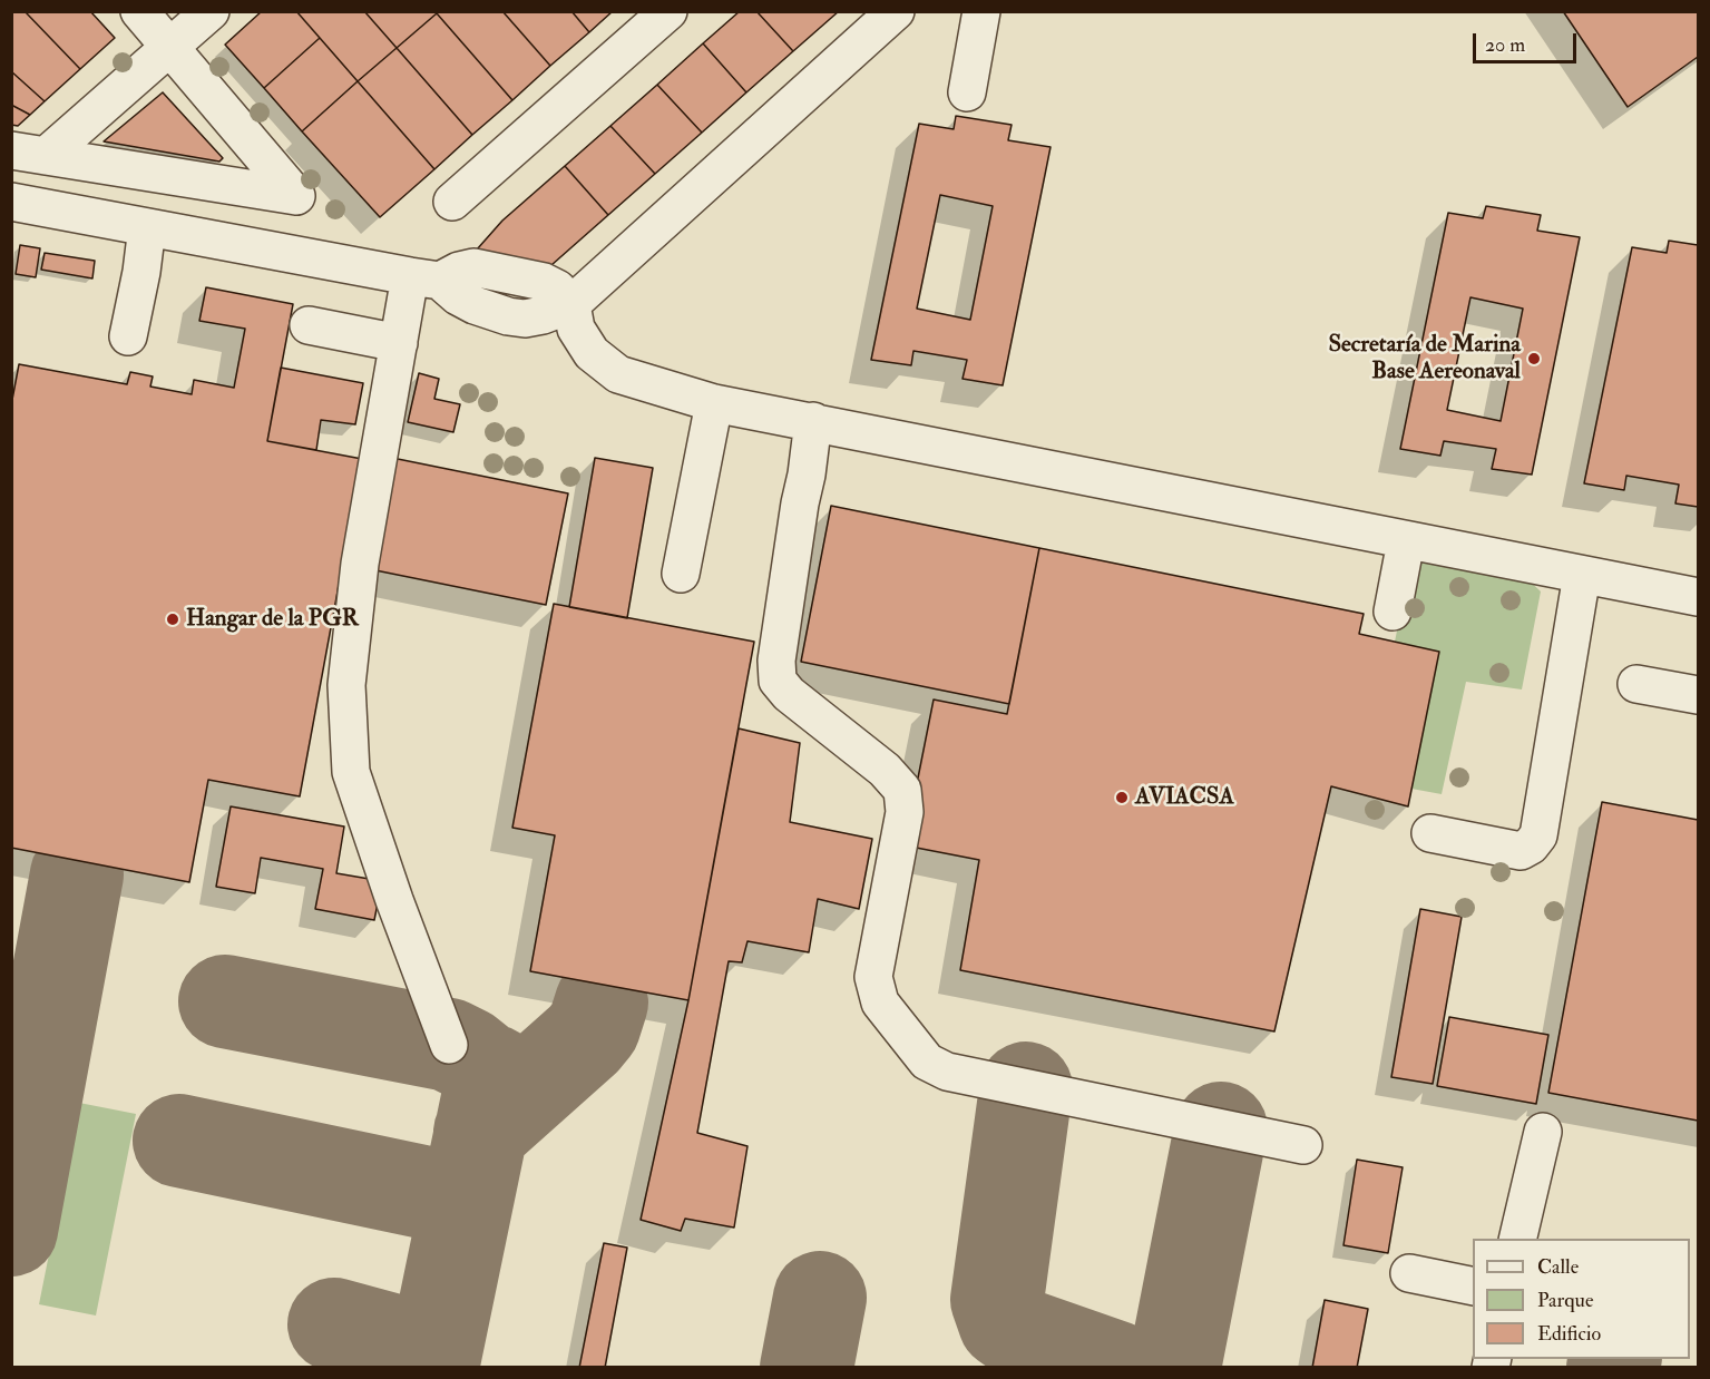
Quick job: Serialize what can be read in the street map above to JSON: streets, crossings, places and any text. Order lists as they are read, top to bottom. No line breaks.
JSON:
{"places":["Secretaría de Marina Base Aereonaval","Hangar de la PGR","AVIACSA"],"legend":["Calle","Parque","Edificio"],"scale_bar":"20 m"}
